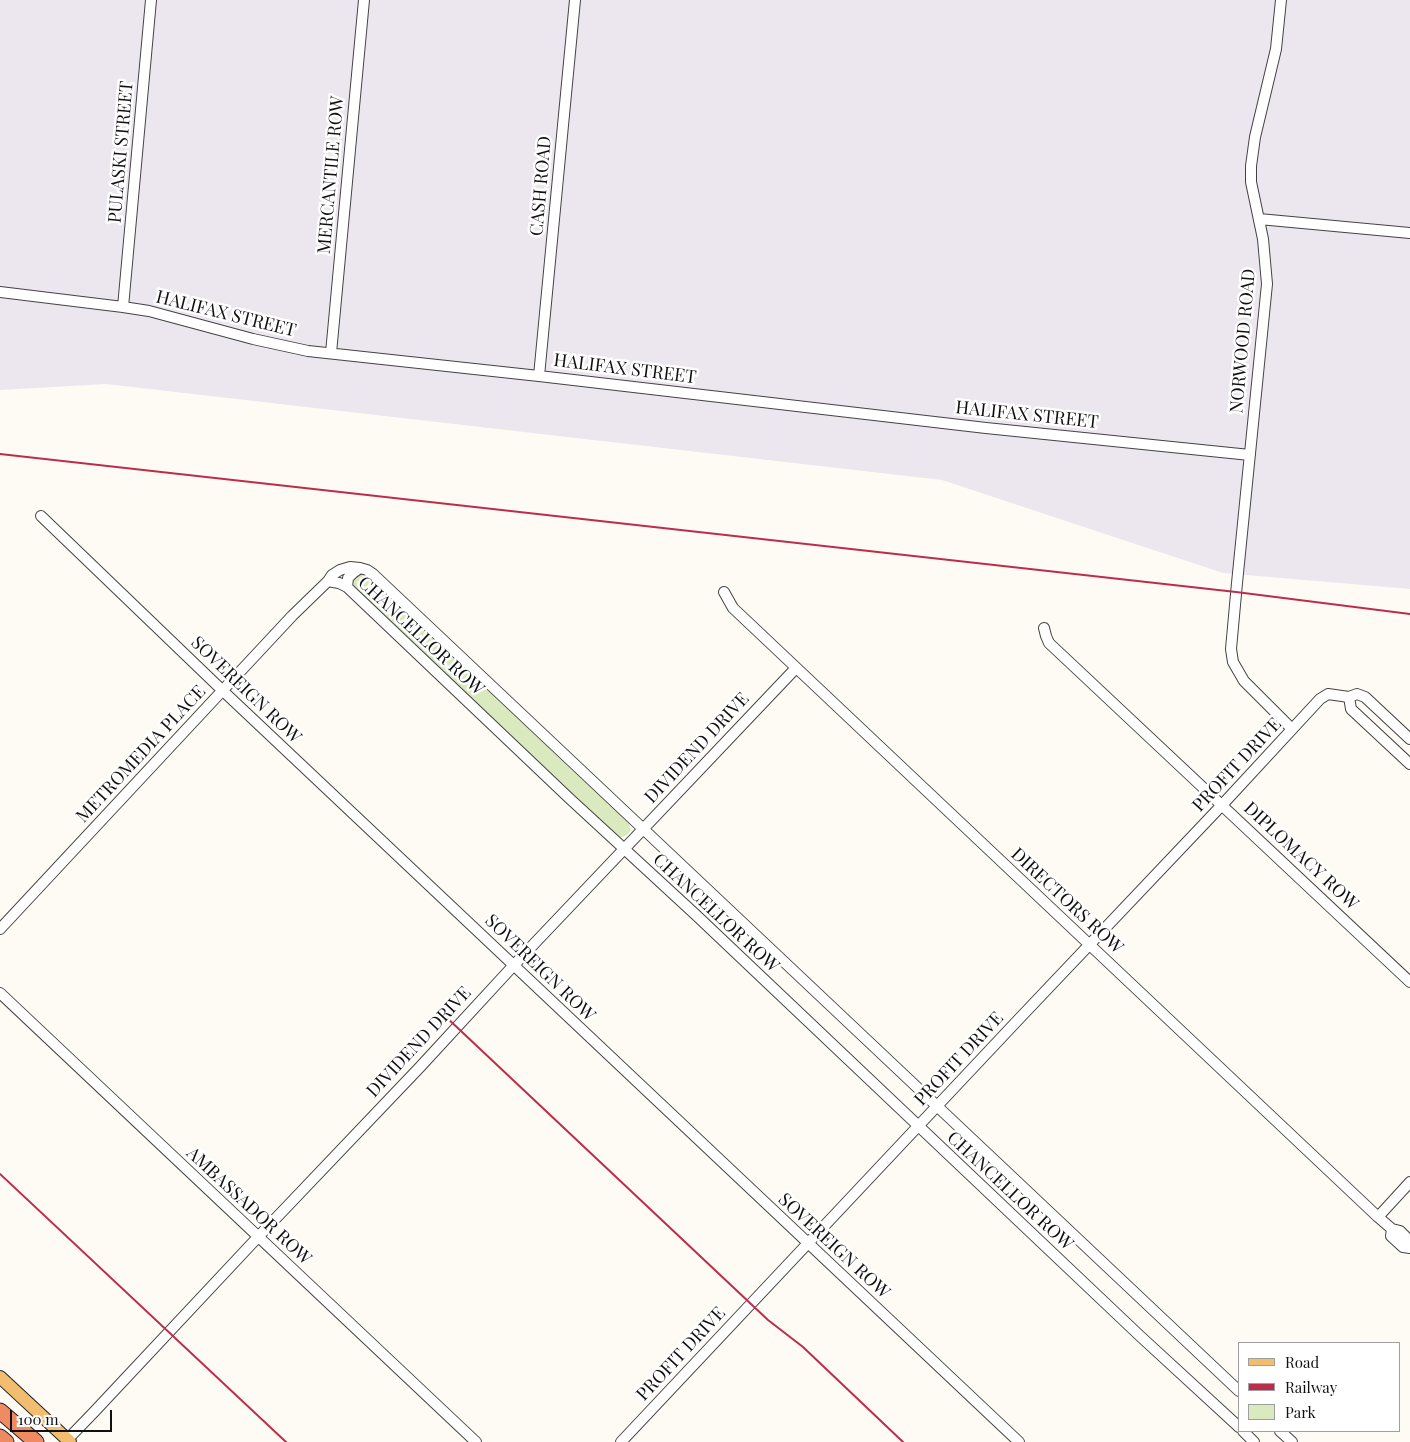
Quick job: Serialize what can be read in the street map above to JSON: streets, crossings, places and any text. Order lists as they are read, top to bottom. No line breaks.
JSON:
{"streets":{"street":["PULASKI STREET","MERCANTILE ROW","CASH ROAD","HALIFAX STREET","NORWOOD ROAD","CHANCELLOR ROW","SOVEREIGN ROW","DIVIDEND DRIVE","METROMEDIA PLACE","PROFIT DRIVE","DIPLOMACY ROW","DIRECTORS ROW","AMBASSADOR ROW"]},"crossings":[["PULASKI STREET","HALIFAX STREET"],["MERCANTILE ROW","HALIFAX STREET"],["CASH ROAD","HALIFAX STREET"],["HALIFAX STREET","NORWOOD ROAD"],["NORWOOD ROAD","PROFIT DRIVE"],["CHANCELLOR ROW","DIVIDEND DRIVE"],["CHANCELLOR ROW","METROMEDIA PLACE"],["CHANCELLOR ROW","PROFIT DRIVE"],["SOVEREIGN ROW","DIVIDEND DRIVE"],["SOVEREIGN ROW","METROMEDIA PLACE"],["SOVEREIGN ROW","PROFIT DRIVE"],["DIVIDEND DRIVE","DIRECTORS ROW"],["DIVIDEND DRIVE","AMBASSADOR ROW"],["PROFIT DRIVE","DIPLOMACY ROW"],["PROFIT DRIVE","DIRECTORS ROW"]],"legend":["Road","Railway","Park"],"scale_bar":"100 m"}
